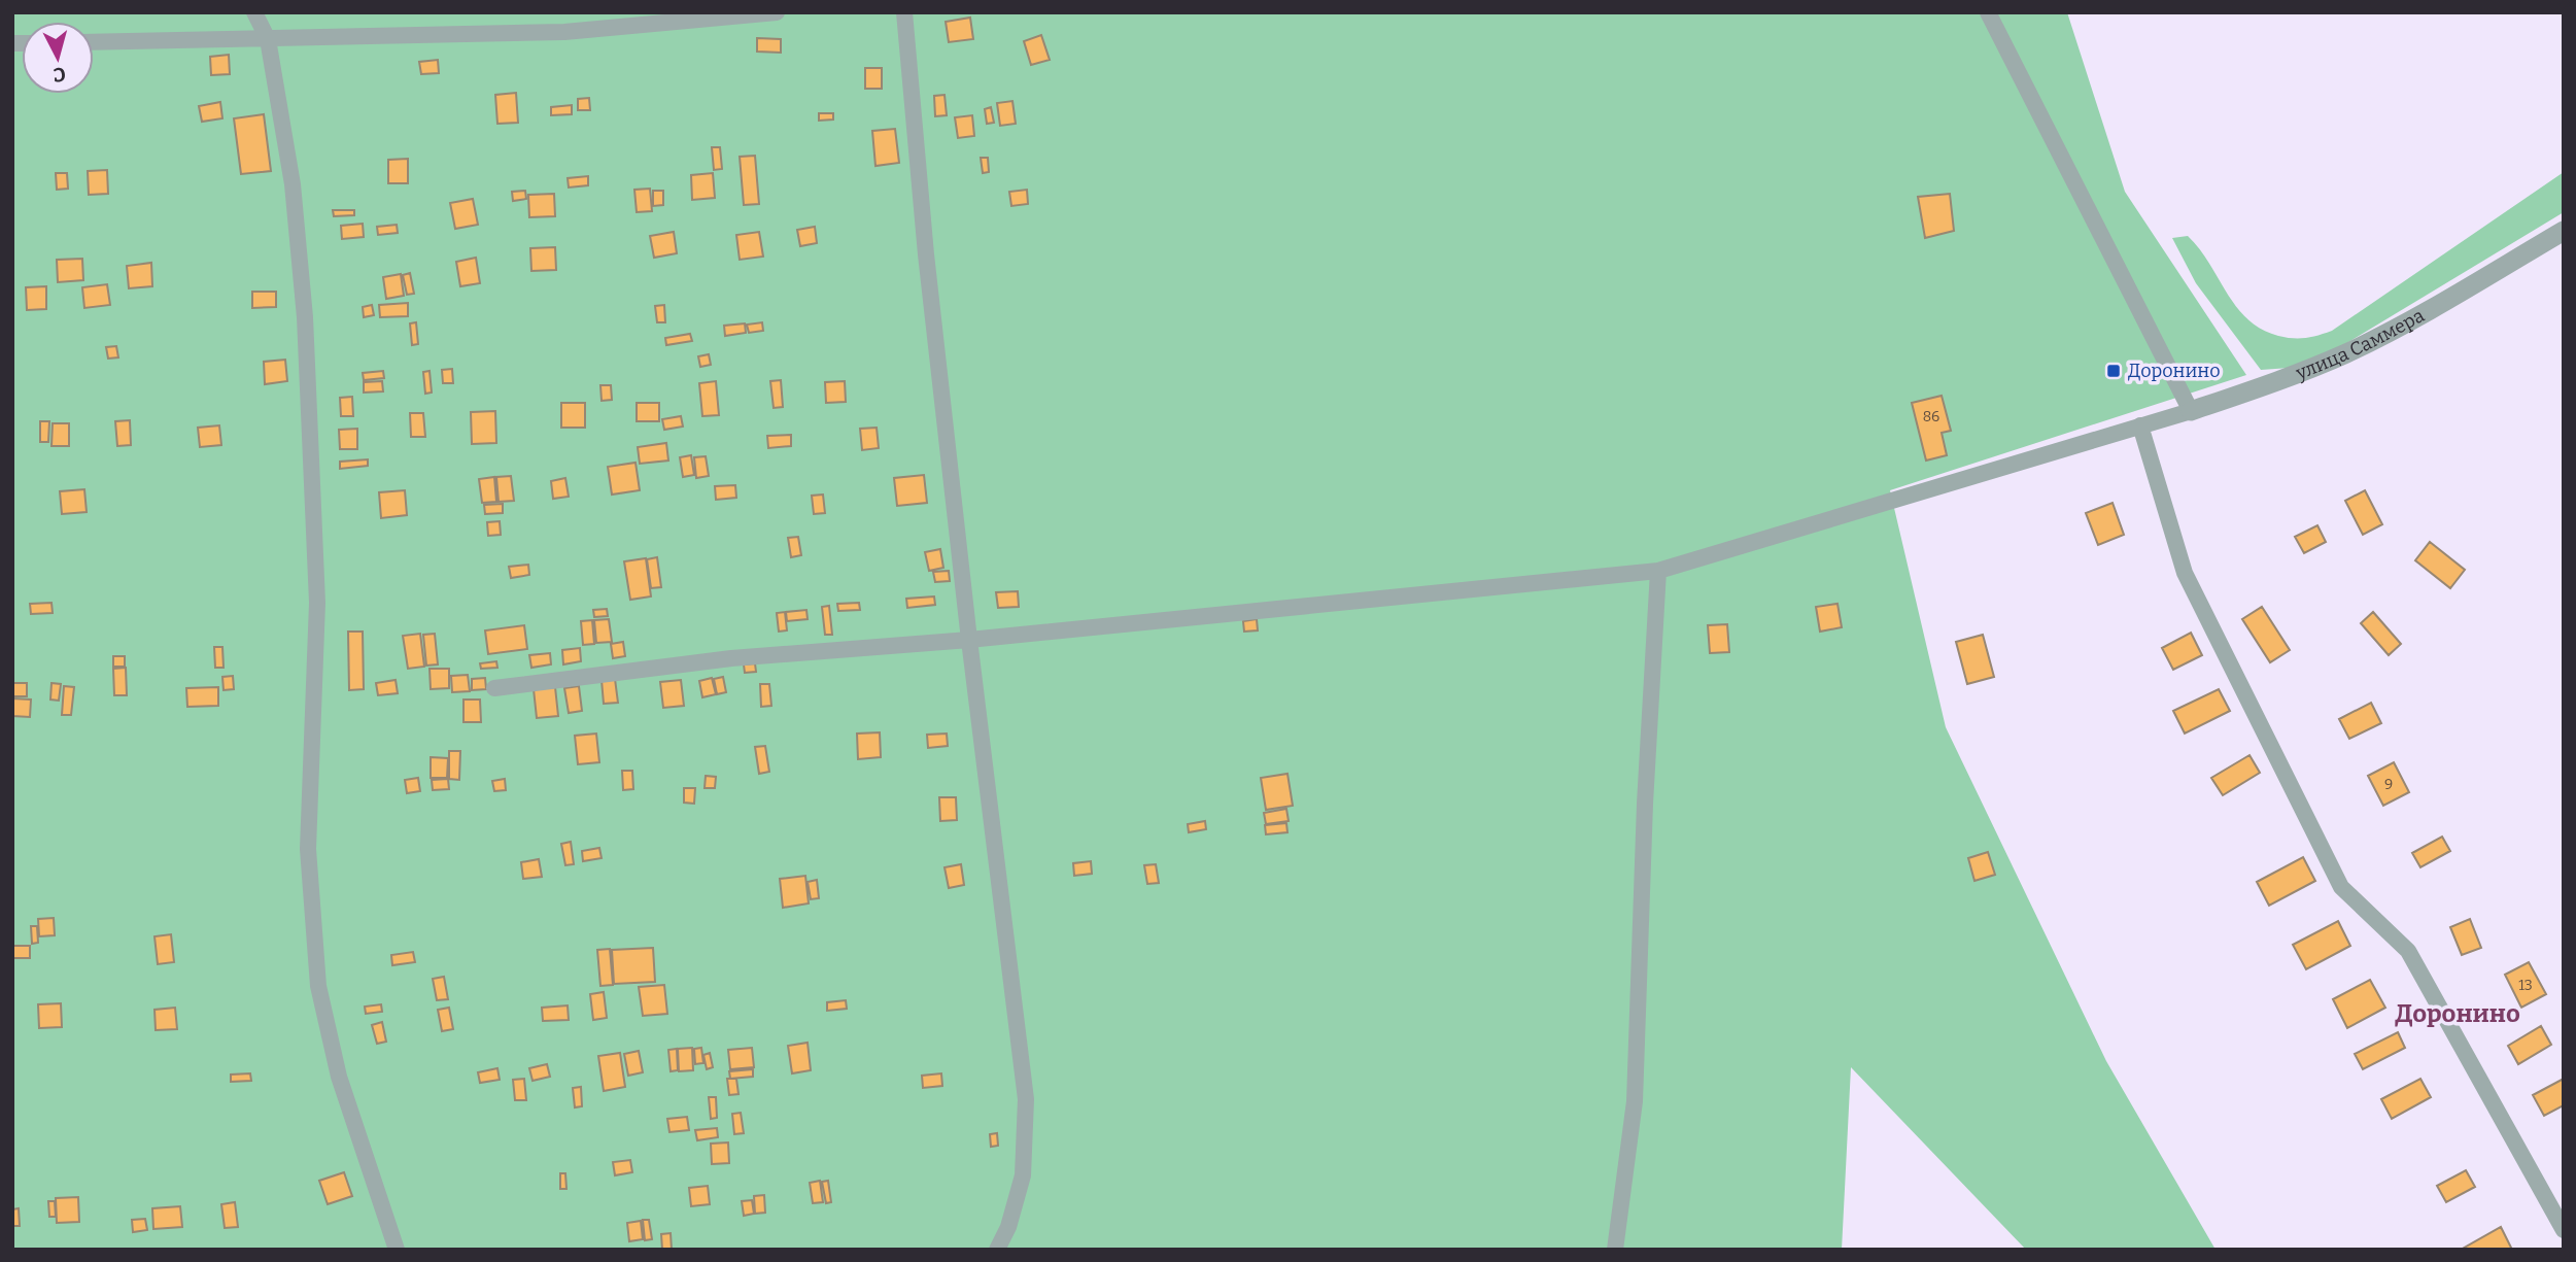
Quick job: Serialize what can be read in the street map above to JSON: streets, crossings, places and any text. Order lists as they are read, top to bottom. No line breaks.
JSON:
{"streets":{"street":["улица Саммера"]},"districts":["Доронино"],"places":{"transit":["Доронино"]},"house_numbers":["86","9","13"],"north":"bottom"}
